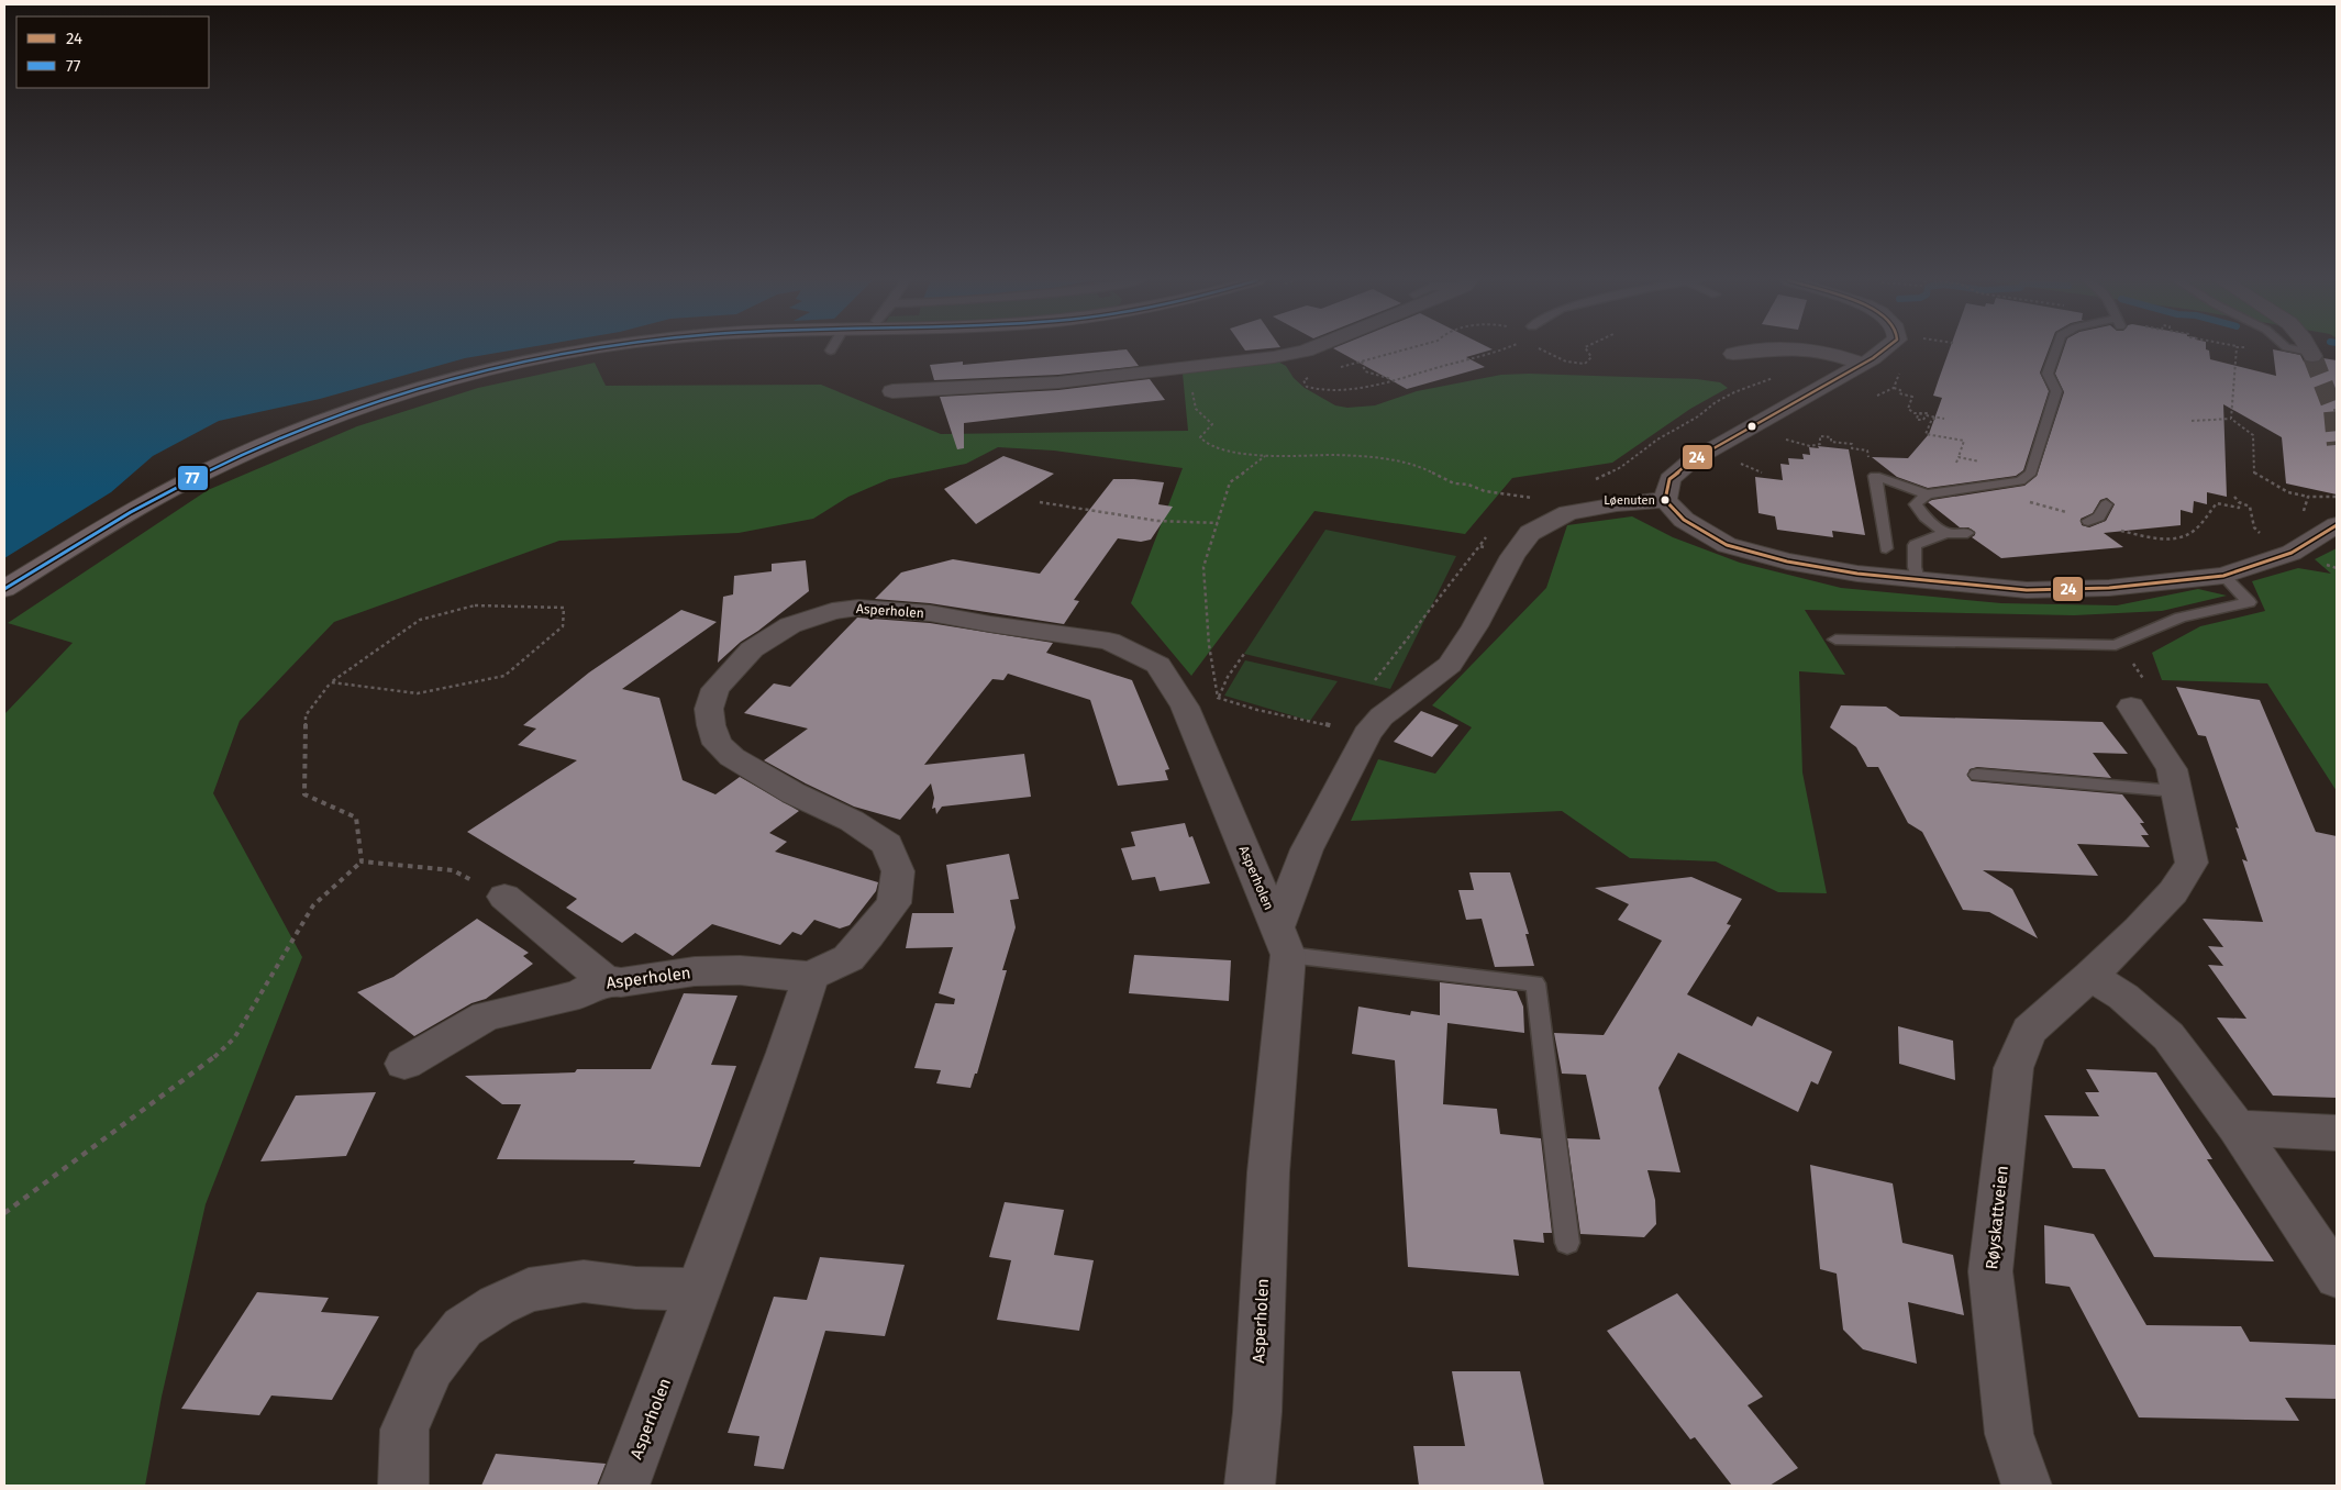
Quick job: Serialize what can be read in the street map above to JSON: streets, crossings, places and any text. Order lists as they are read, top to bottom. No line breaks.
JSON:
{"streets":{"street":["Asperholen","Røyskattveien"]},"places":["Løenuten"],"lines":["transit line 24","transit line 77"],"legend":["24","77"]}
